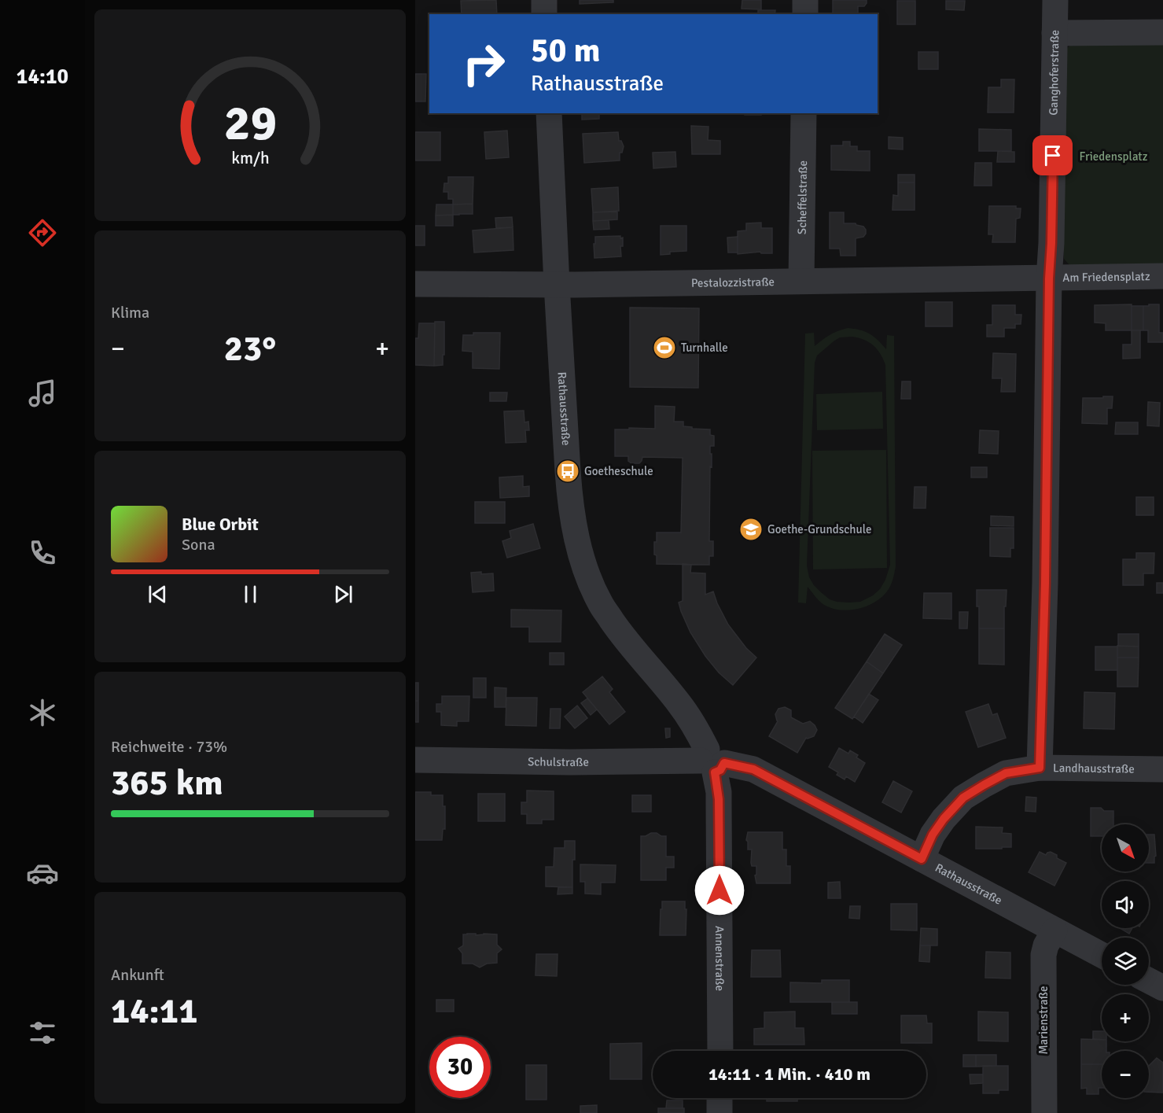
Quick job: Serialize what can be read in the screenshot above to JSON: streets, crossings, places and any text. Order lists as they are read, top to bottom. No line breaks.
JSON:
{"streets":{"street":["Ganghoferstraße","Scheffelstraße","Am Friedensplatz","Pestalozzistraße","Rathausstraße","Schulstraße","Landhausstraße","Annenstraße","Marienstraße"]},"crossings":[["Ganghoferstraße","Am Friedensplatz"],["Ganghoferstraße","Pestalozzistraße"],["Ganghoferstraße","Landhausstraße"],["Scheffelstraße","Pestalozzistraße"],["Am Friedensplatz","Pestalozzistraße"],["Pestalozzistraße","Rathausstraße"],["Rathausstraße","Schulstraße"],["Rathausstraße","Landhausstraße"],["Rathausstraße","Annenstraße"],["Rathausstraße","Marienstraße"],["Schulstraße","Annenstraße"]],"parks":["Friedensplatz"],"places":{"sports":["Turnhalle"],"bus stop":["Goetheschule"],"school or university":["Goethe-Grundschule"]},"north":"bottom right","page":{"tabs":"14:10","turn":["50 m","Rathausstraße"],"tile":["Klima",["Reichweite · 73%","365 km"],["Ankunft","14:11"]],"heat":["−","23°","+"],"song":["Blue Orbit","Sona"],"map_buttons":["+","−"],"limit":"30","trip":"14:11 · 1 Min. · 410 m","gauge":["29","km/h"]}}
